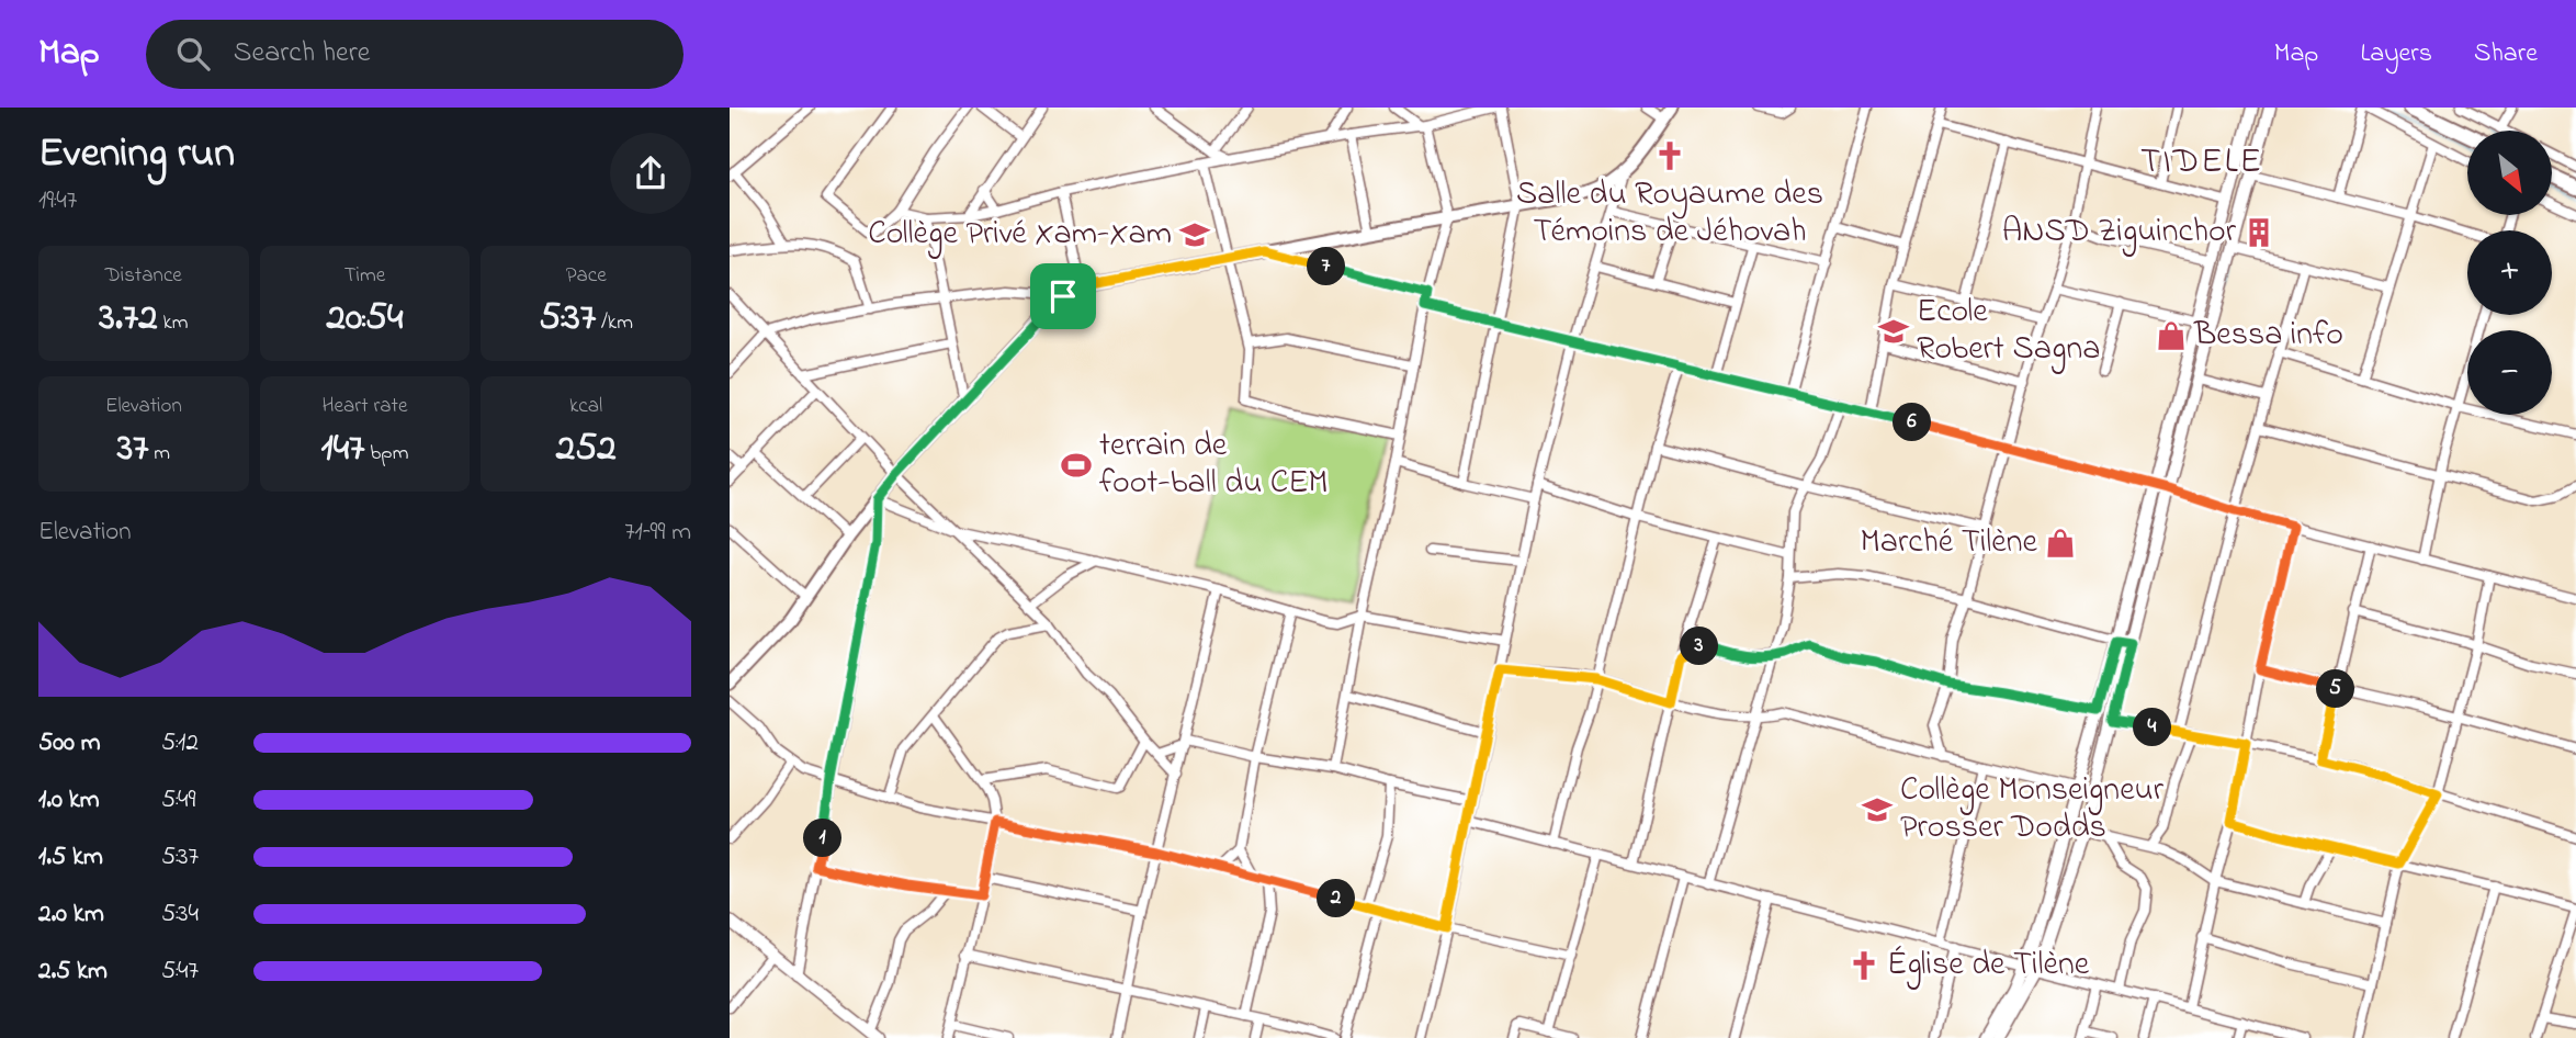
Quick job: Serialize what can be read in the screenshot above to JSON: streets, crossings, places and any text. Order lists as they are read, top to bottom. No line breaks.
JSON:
{"districts":["TIDELE"],"places":{"church":["Salle du Royaume des Témoins de Jéhovah","Église de Tilène"],"building":["ANSD Ziguinchor"],"school or university":["Collège Privé Xam-Xam","Ecole Robert Sagna","Collège Monseigneur Prosser Dodds"],"shop":["Bessa info","Marché Tilène"],"sports":["terrain de foot-ball du CEM"]},"north":"bottom right","page":{"header":"Map","search":"Search here","nav":["Map","Layers","Share"],"heading":["Evening run","19:47"],"map_buttons":["+","−"],"stats":[["Distance","3.72 km"],["Time","20:54"],["Pace","5:37 /km"],["Elevation","37 m"],["Heart rate","147 bpm"],["kcal","252"]],"pins":["7","6","3","5","4","1","2"],"chart":["Elevation","71–99 m"],"list":[{"name":"500 m","note":"5:12"},{"name":"1.0 km","note":"5:49"},{"name":"1.5 km","note":"5:37"},{"name":"2.0 km","note":"5:34"},{"name":"2.5 km","note":"5:47"}]}}
